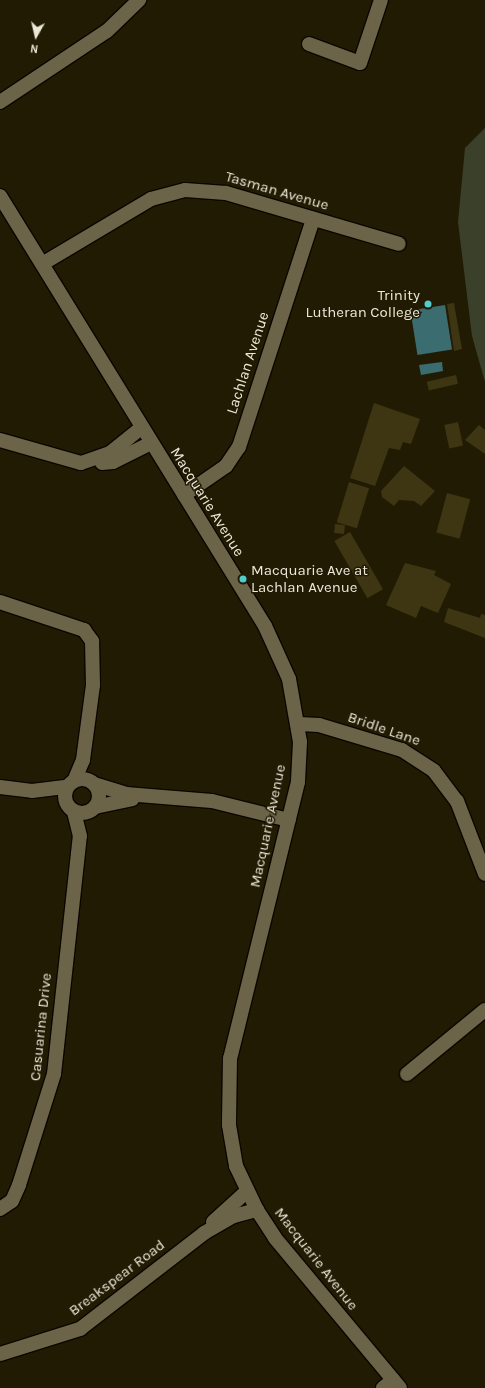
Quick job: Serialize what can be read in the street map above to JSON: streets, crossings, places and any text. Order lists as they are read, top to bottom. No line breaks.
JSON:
{"streets":{"street":["Tasman Avenue","Lachlan Avenue","Macquarie Avenue","Bridle Lane","Casuarina Drive","Breakspear Road"]},"crossings":[["Tasman Avenue","Lachlan Avenue"],["Tasman Avenue","Macquarie Avenue"],["Lachlan Avenue","Macquarie Avenue"],["Macquarie Avenue","Bridle Lane"],["Macquarie Avenue","Breakspear Road"]],"places":["Trinity Lutheran College","Macquarie Ave at Lachlan Avenue"],"north":"bottom"}
